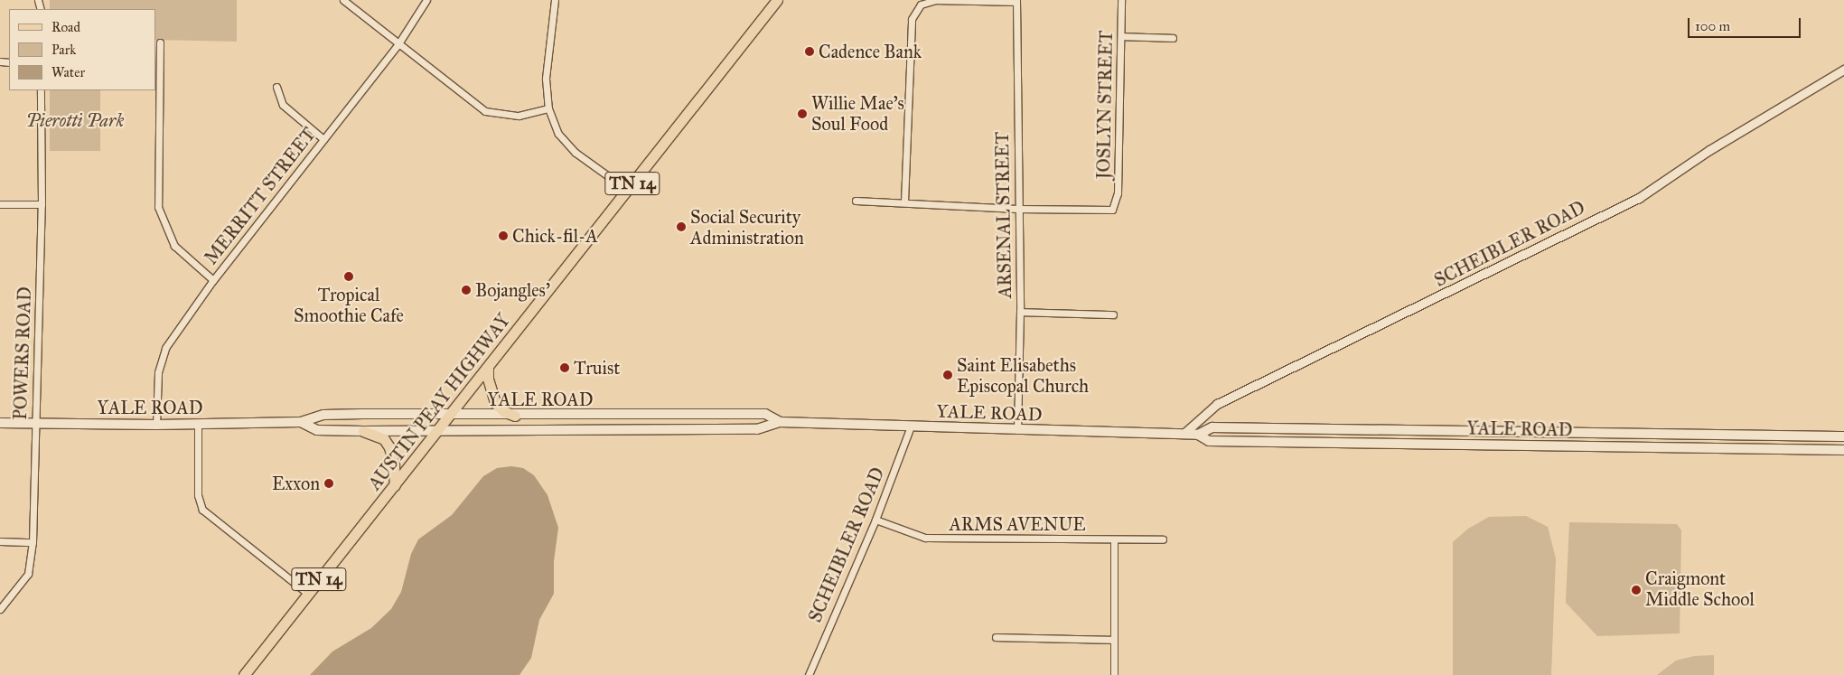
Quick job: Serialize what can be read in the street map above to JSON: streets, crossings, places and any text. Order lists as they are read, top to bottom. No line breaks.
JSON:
{"streets":{"main road":["TN 14","YALE ROAD","AUSTIN PEAY HIGHWAY"],"street":["JOSLYN STREET","MERRITT STREET","ARSENAL STREET","SCHEIBLER ROAD","POWERS ROAD","ARMS AVENUE"]},"crossings":[["JOSLYN STREET","ARSENAL STREET"],["MERRITT STREET","YALE ROAD"],["ARSENAL STREET","YALE ROAD"],["SCHEIBLER ROAD","YALE ROAD"],["SCHEIBLER ROAD","ARMS AVENUE"],["POWERS ROAD","YALE ROAD"],["YALE ROAD","AUSTIN PEAY HIGHWAY"]],"parks":["Pierotti Park"],"places":["Cadence Bank","Willie Mae's Soul Food","Social Security Administration","Chick-fil-A","Tropical Smoothie Cafe","Bojangles'","Truist","Saint Elisabeths Episcopal Church","Exxon","Craigmont Middle School"],"legend":["Road","Park","Water"],"scale_bar":"100 m"}
